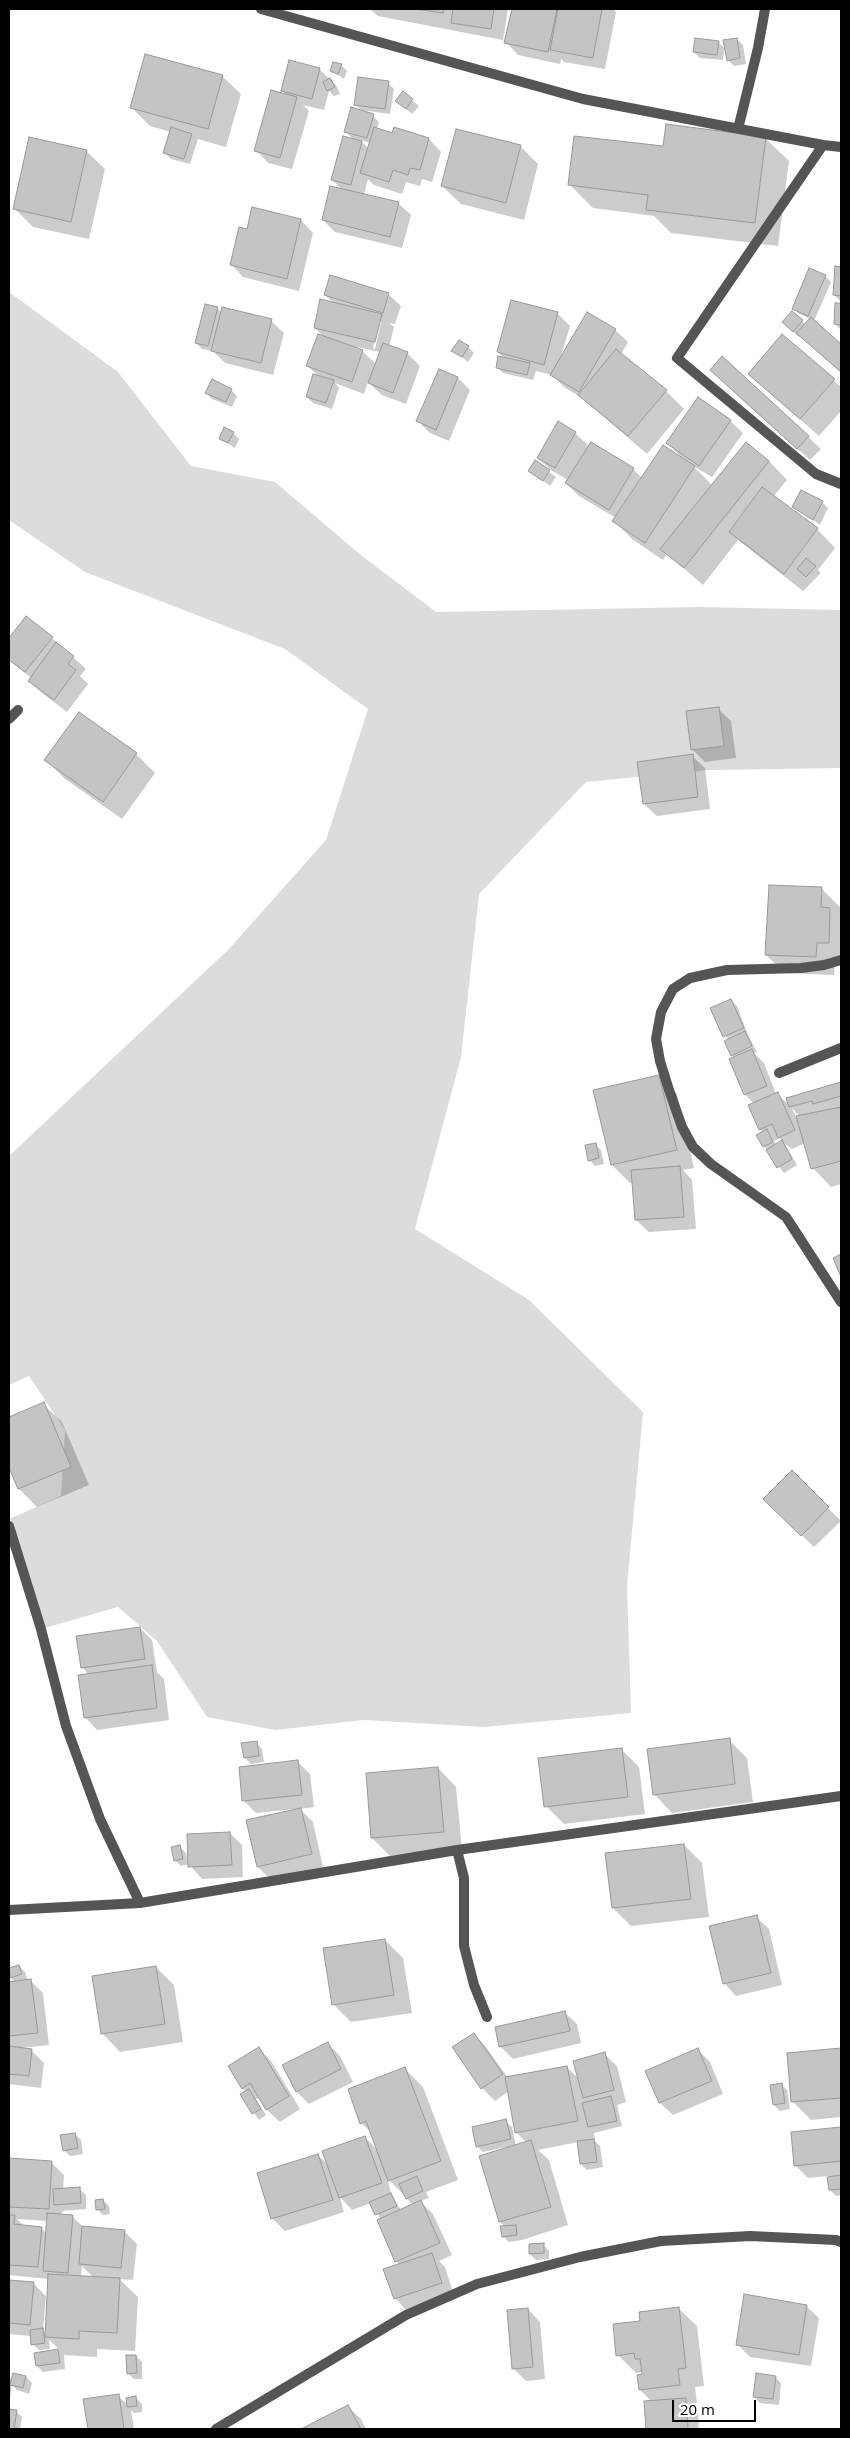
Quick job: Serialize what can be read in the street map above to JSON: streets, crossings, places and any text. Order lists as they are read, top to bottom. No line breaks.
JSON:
{"scale_bar":"20 m"}
